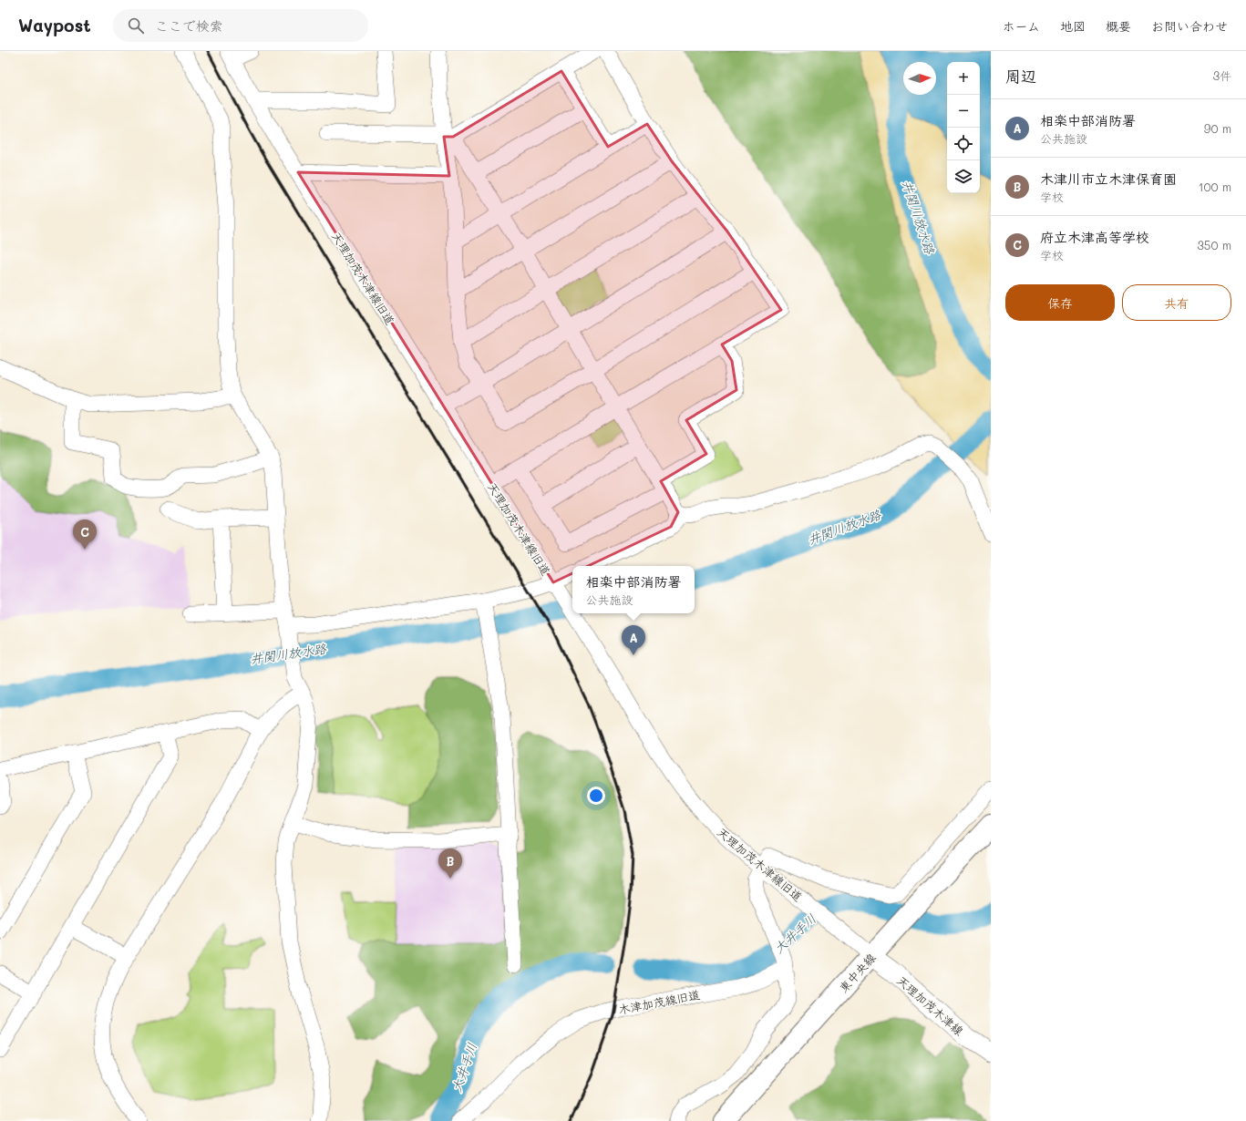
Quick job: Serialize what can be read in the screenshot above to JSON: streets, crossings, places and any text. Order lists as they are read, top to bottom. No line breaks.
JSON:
{"streets":{"highway":["東中央線"],"main road":["天理加茂木津線"],"street":["天理加茂木津線旧道","木津加茂線旧道"]},"crossings":[["天理加茂木津線旧道","東中央線"],["天理加茂木津線旧道","天理加茂木津線"],["東中央線","天理加茂木津線"]],"water":["井関川放水路","大井手川"],"north":"right","page":{"header":"Waypost","search":"ここで検索","nav":["ホーム","地図","概要","お問い合わせ"],"heading":["周辺","3件"],"map_buttons":["+","−"],"list":[{"mark":"A","name":"相楽中部消防署","note":"公共施設","value":"90 m"},{"mark":"B","name":"木津川市立木津保育園","note":"学校","value":"100 m"},{"mark":"C","name":"府立木津高等学校","note":"学校","value":"350 m"}],"buttons":["保存","共有"],"pins":["C","A","B"],"popup":["相楽中部消防署","公共施設"]}}
